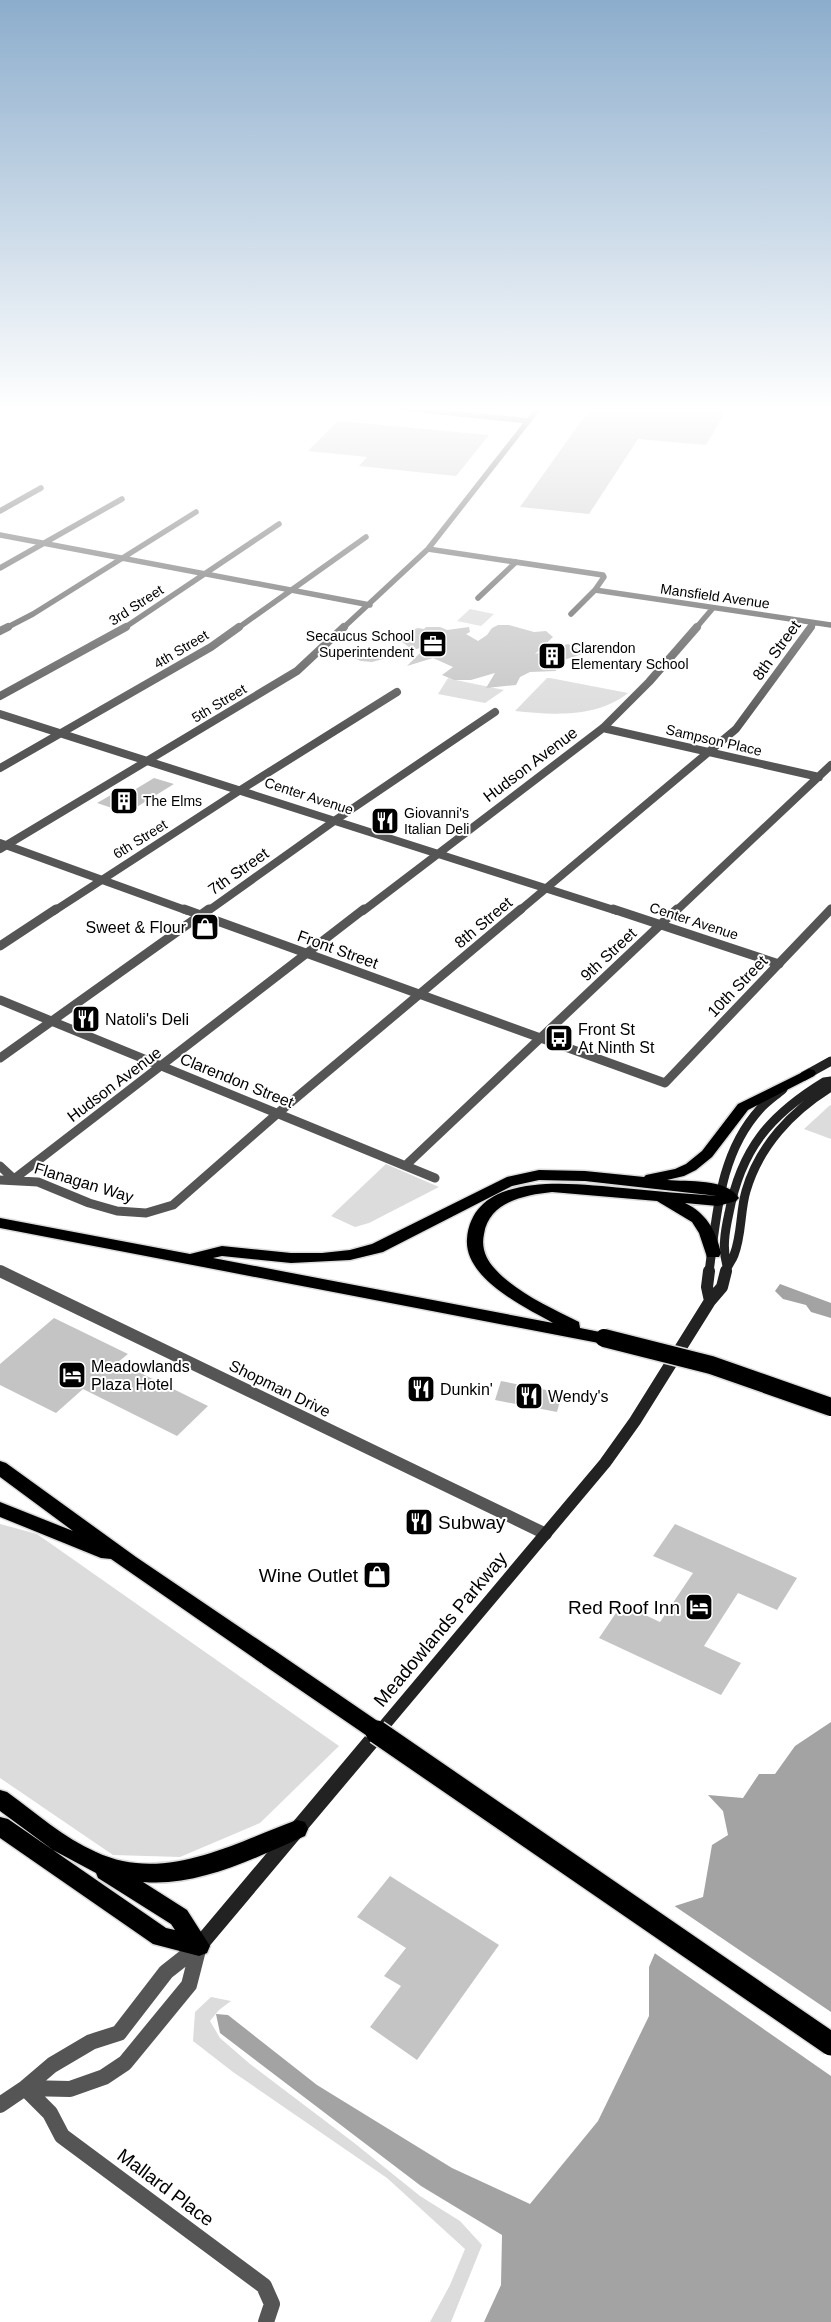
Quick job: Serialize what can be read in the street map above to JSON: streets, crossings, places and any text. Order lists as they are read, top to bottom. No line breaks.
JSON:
{"streets":{"main road":["Meadowlands Parkway"],"street":["Mansfield Avenue","3rd Street","4th Street","8th Street","5th Street","Sampson Place","Hudson Avenue","Center Avenue","6th Street","7th Street","Front Street","9th Street","10th Street","Clarendon Street","Flanagan Way","Shopman Drive","Mallard Place"]},"crossings":[["Mansfield Avenue","8th Street"],["Mansfield Avenue","Hudson Avenue"],["4th Street","Center Avenue"],["8th Street","Sampson Place"],["8th Street","Center Avenue"],["8th Street","Front Street"],["8th Street","Clarendon Street"],["8th Street","Flanagan Way"],["5th Street","Center Avenue"],["5th Street","Front Street"],["Sampson Place","Hudson Avenue"],["Sampson Place","9th Street"],["Hudson Avenue","Center Avenue"],["Hudson Avenue","Front Street"],["Hudson Avenue","Clarendon Street"],["Hudson Avenue","Flanagan Way"],["Center Avenue","6th Street"],["Center Avenue","7th Street"],["Center Avenue","9th Street"],["Center Avenue","10th Street"],["6th Street","Front Street"],["7th Street","Front Street"],["7th Street","Clarendon Street"],["Front Street","9th Street"],["Front Street","10th Street"],["9th Street","Clarendon Street"],["Shopman Drive","Meadowlands Parkway"]],"places":{"office":["Secaucus School Superintendent"],"building":["Clarendon Elementary School","The Elms"],"restaurant":["Giovanni's Italian Deli","Natoli's Deli","Dunkin'","Wendy's","Subway"],"shop":["Sweet & Flour","Wine Outlet"],"bus stop":["Front St At Ninth St"],"hotel":["Meadowlands Plaza Hotel","Red Roof Inn"]}}
